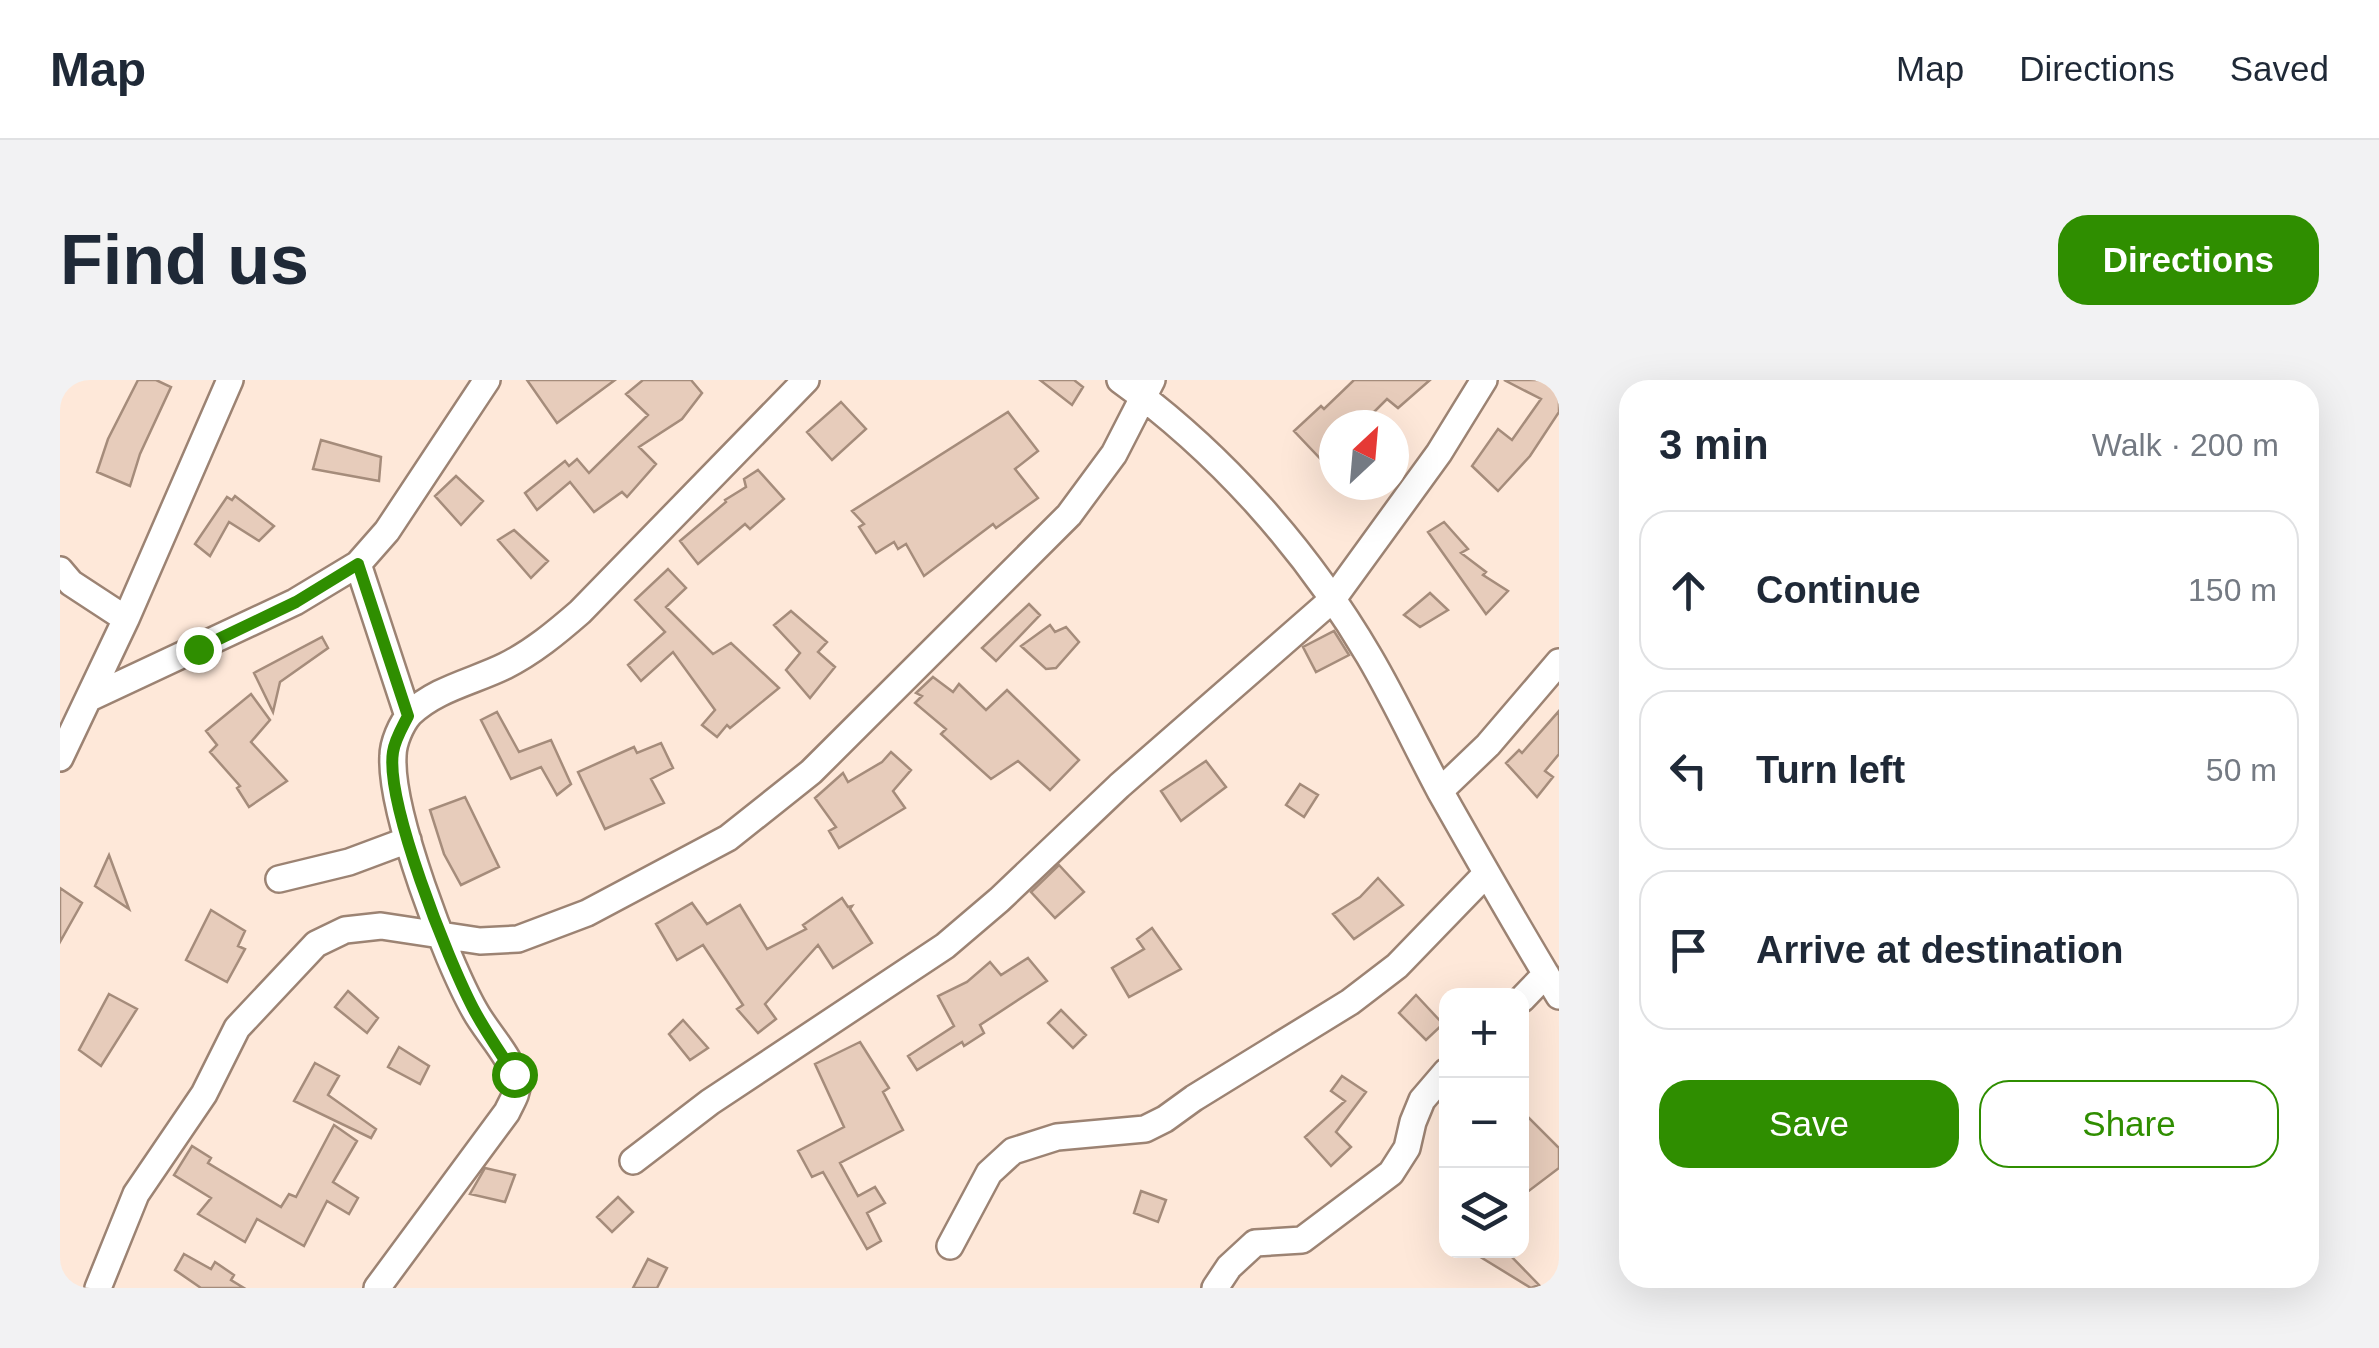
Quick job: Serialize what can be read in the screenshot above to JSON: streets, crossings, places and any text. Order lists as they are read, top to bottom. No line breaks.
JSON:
{"north":"top right","page":{"header":"Map","nav":["Map","Directions","Saved"],"buttons":["Directions",["Save","Share"]],"title":"Find us","heading":["3 min","Walk · 200 m"],"list":[["Continue","150 m"],["Turn left","50 m"],"Arrive at destination"],"map_buttons":["+","−"]}}
